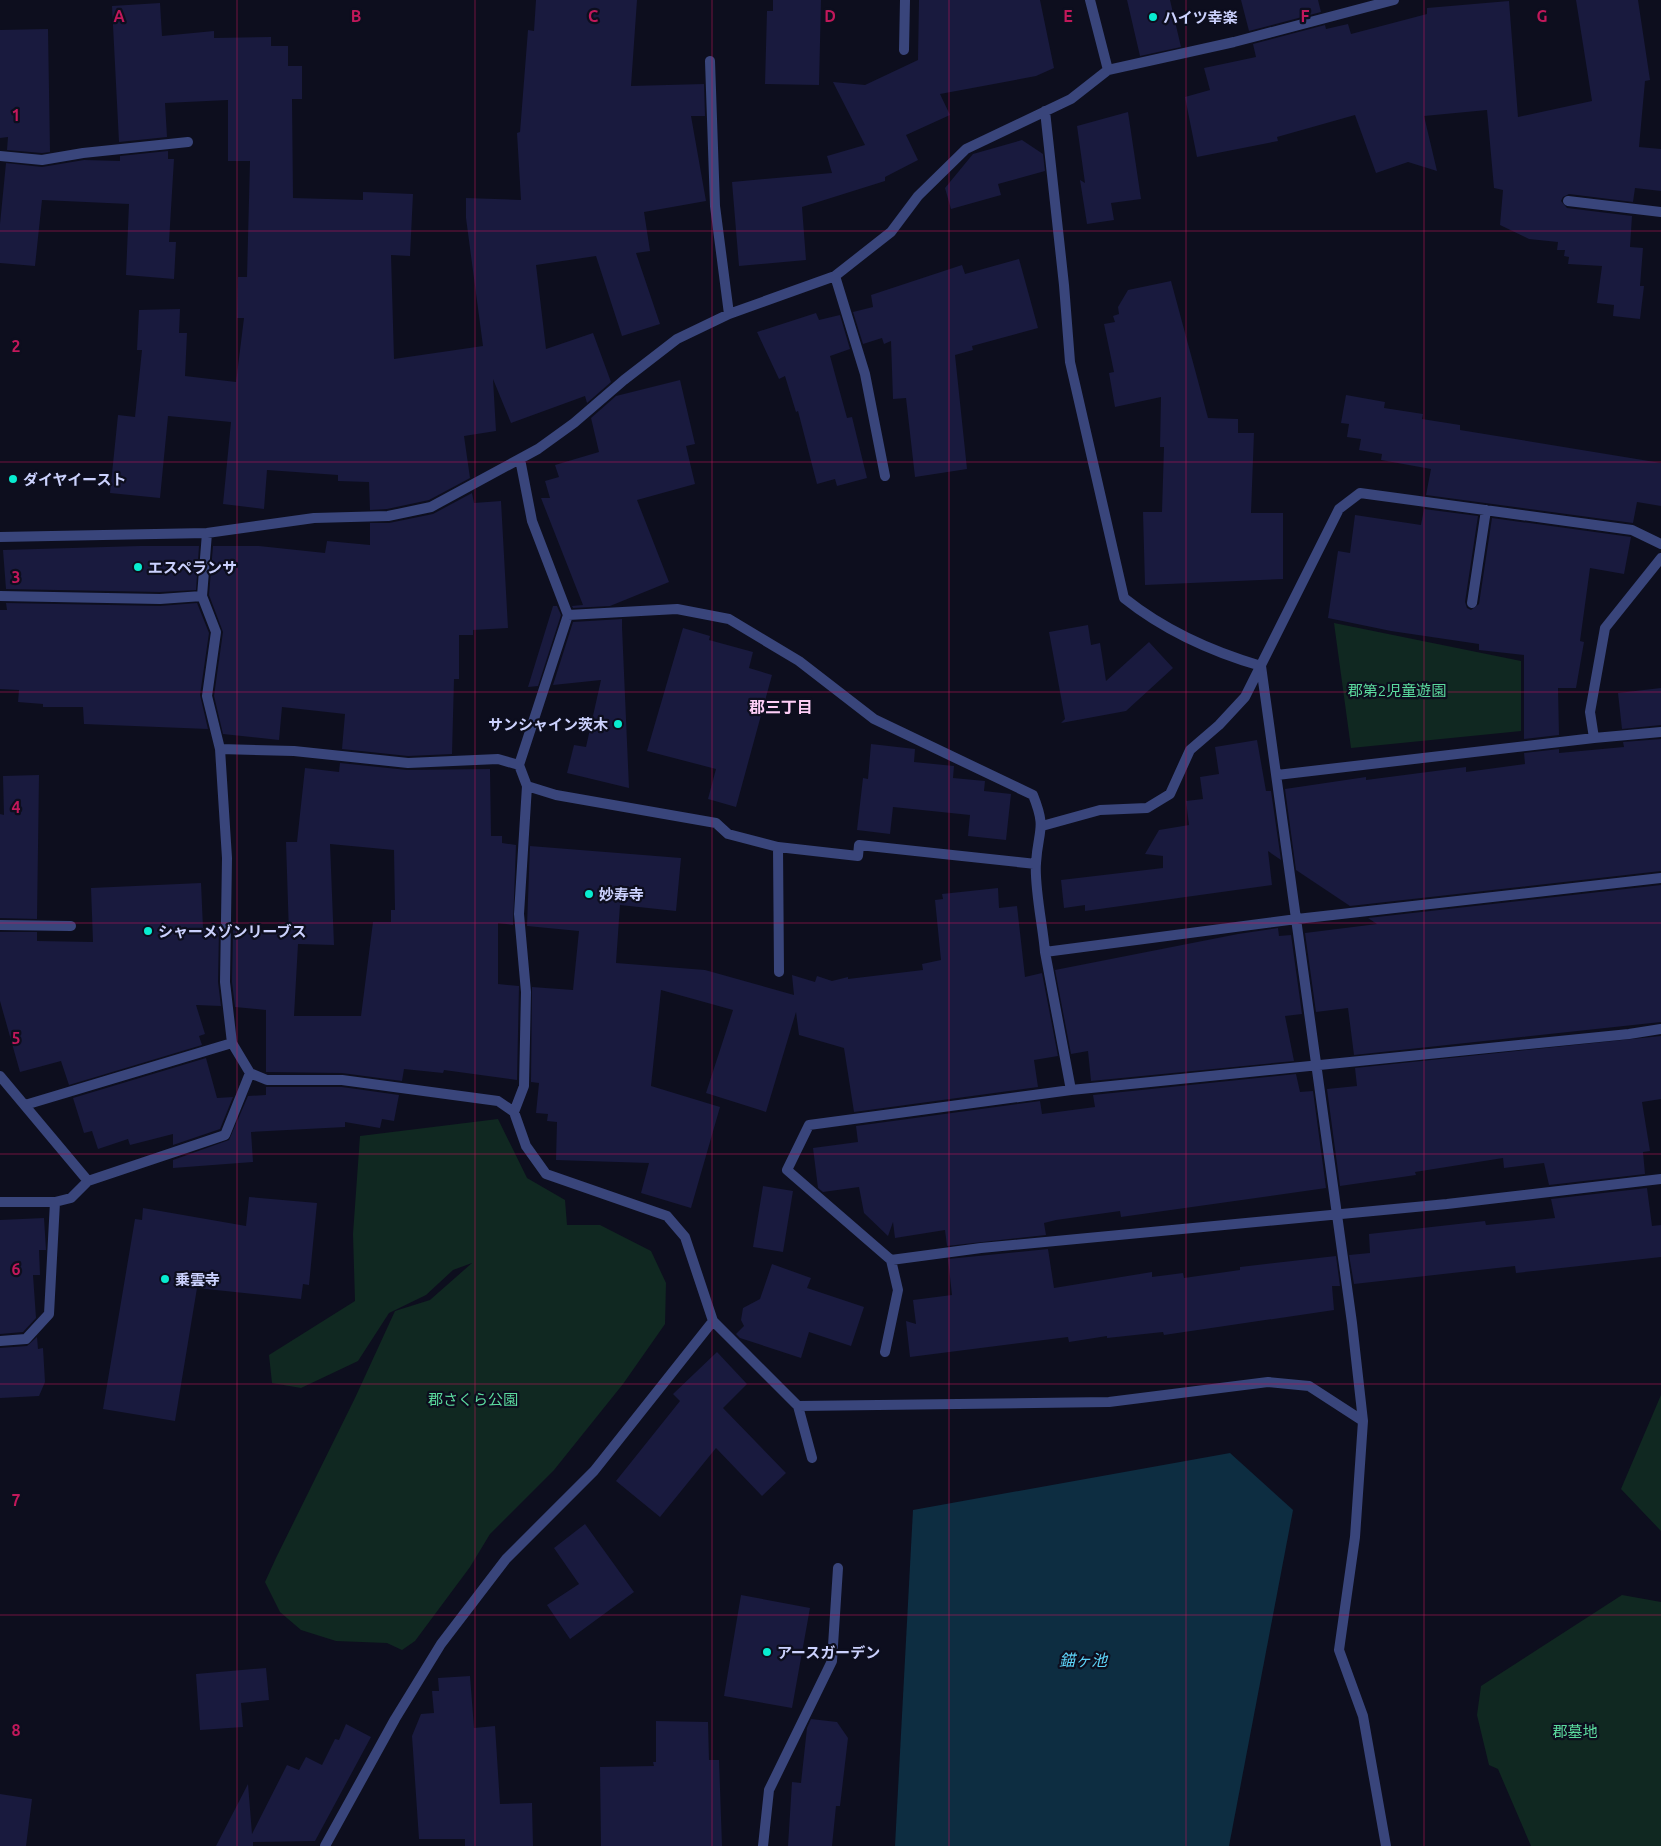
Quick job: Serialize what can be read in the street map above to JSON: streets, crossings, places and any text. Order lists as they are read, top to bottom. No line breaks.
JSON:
{"districts":["郡三丁目"],"water":["錨ヶ池"],"parks":["郡第2児童遊園","郡さくら公園","郡墓地"],"places":["ハイツ幸楽","ダイヤイースト","エスペランサ","サンシャイン茨木","妙寿寺","シャーメゾンリーブス","乗雲寺","アースガーデン"],"grid":{"columns":["A","B","C","D","E","F","G"],"rows":["1","2","3","4","5","6","7","8"]}}
